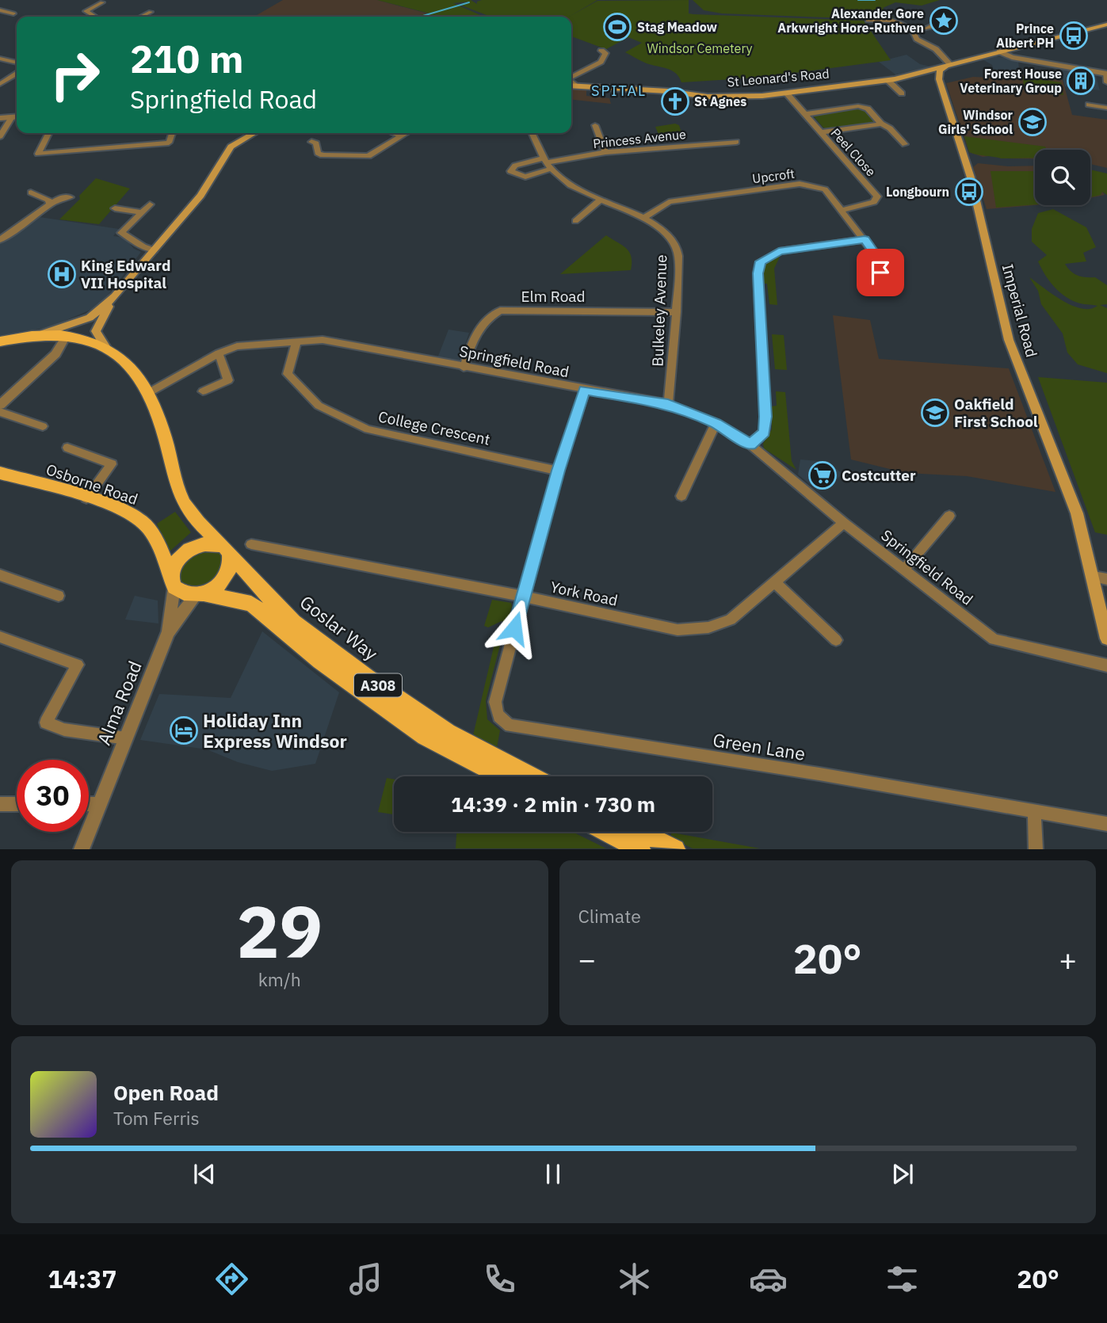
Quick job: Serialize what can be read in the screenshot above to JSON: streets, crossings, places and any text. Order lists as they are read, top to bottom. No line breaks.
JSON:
{"streets":{"main road":["St Leonard's Road","Imperial Road","Osborne Road","Goslar Way","A308"],"street":["Princess Avenue","Peel Close","Upcroft","Elm Road","Bulkeley Avenue","Springfield Road","College Crescent","York Road","Alma Road","Green Lane"]},"crossings":[["St Leonard's Road","Peel Close"],["St Leonard's Road","Imperial Road"],["Princess Avenue","Bulkeley Avenue"],["Peel Close","Upcroft"],["Upcroft","Bulkeley Avenue"],["Elm Road","Bulkeley Avenue"],["Elm Road","Springfield Road"],["Bulkeley Avenue","Springfield Road"],["Springfield Road","College Crescent"],["Springfield Road","York Road"],["Springfield Road","A308"],["Springfield Road","Green Lane"],["College Crescent","Green Lane"],["Osborne Road","Goslar Way"],["Osborne Road","A308"],["Osborne Road","Alma Road"],["York Road","Green Lane"],["Goslar Way","A308"],["Goslar Way","Alma Road"],["A308","Alma Road"]],"districts":["SPITAL"],"parks":["Windsor Cemetery"],"places":{"place":["Alexander Gore Arkwright Hore-Ruthven"],"sports":["Stag Meadow"],"bus stop":["Prince Albert PH","Longbourn"],"building":["Forest House Veterinary Group"],"church":["St Agnes"],"school or university":["Windsor Girls' School","Oakfield First School"],"hospital":["King Edward VII Hospital"],"supermarket":["Costcutter"],"hotel":["Holiday Inn Express Windsor"]},"page":{"turn":["210 m","Springfield Road"],"limit":"30","trip":"14:39 · 2 min · 730 m","tile":[["29","km/h"],"Climate"],"heat":["−","20°","+"],"song":["Open Road","Tom Ferris"],"tabs":["14:37","20°"]}}
